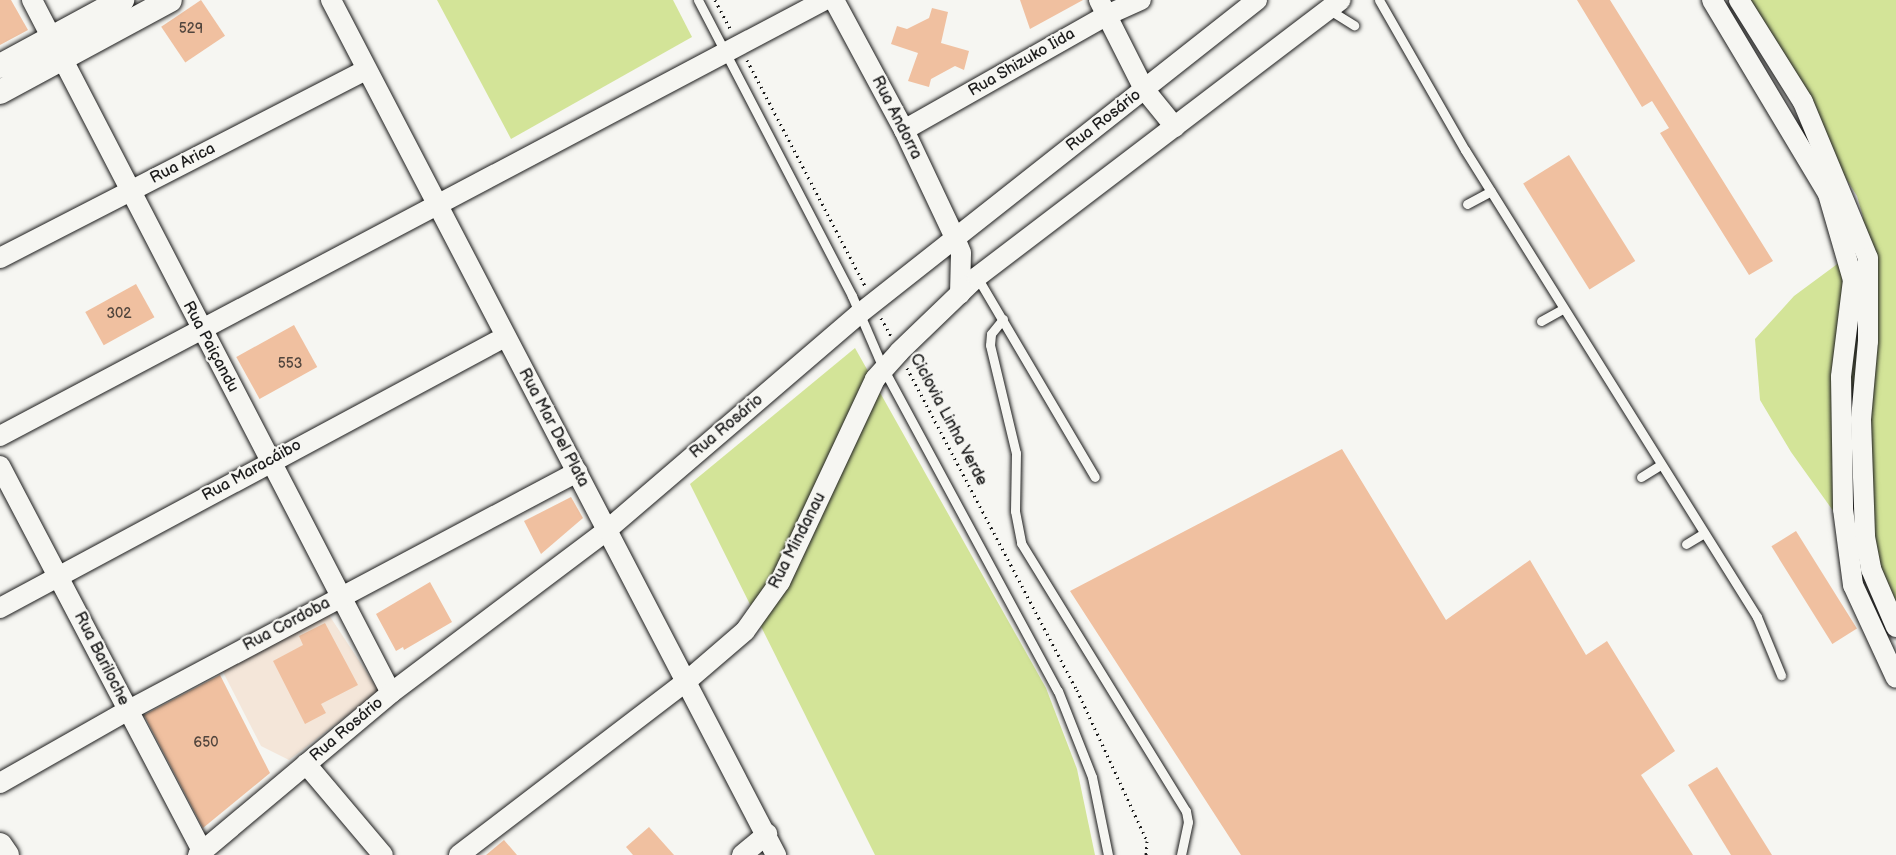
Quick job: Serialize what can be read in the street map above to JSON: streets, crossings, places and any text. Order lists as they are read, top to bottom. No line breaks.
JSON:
{"streets":{"street":["Rua Shizuko Iida","Rua Andorra","Rua Rosário","Rua Arica","Rua Paiçandu","Rua Mar Del Plata","Rua Maracáibo","Rua Mindanau","Rua Cordoba","Rua Bariloche"],"path":["Ciclovia Linha Verde"]},"crossings":[["Rua Shizuko Iida","Rua Andorra"],["Rua Andorra","Rua Rosário"],["Rua Andorra","Rua Mindanau"],["Rua Rosário","Rua Paiçandu"],["Rua Rosário","Ciclovia Linha Verde"],["Rua Rosário","Rua Mar Del Plata"],["Rua Rosário","Rua Bariloche"],["Rua Arica","Rua Paiçandu"],["Rua Arica","Rua Mar Del Plata"],["Rua Paiçandu","Rua Maracáibo"],["Rua Paiçandu","Rua Cordoba"],["Ciclovia Linha Verde","Rua Mindanau"],["Rua Mar Del Plata","Rua Maracáibo"],["Rua Mar Del Plata","Rua Mindanau"],["Rua Mar Del Plata","Rua Cordoba"],["Rua Maracáibo","Rua Bariloche"],["Rua Cordoba","Rua Bariloche"]],"house_numbers":["529","302","553","650"]}
